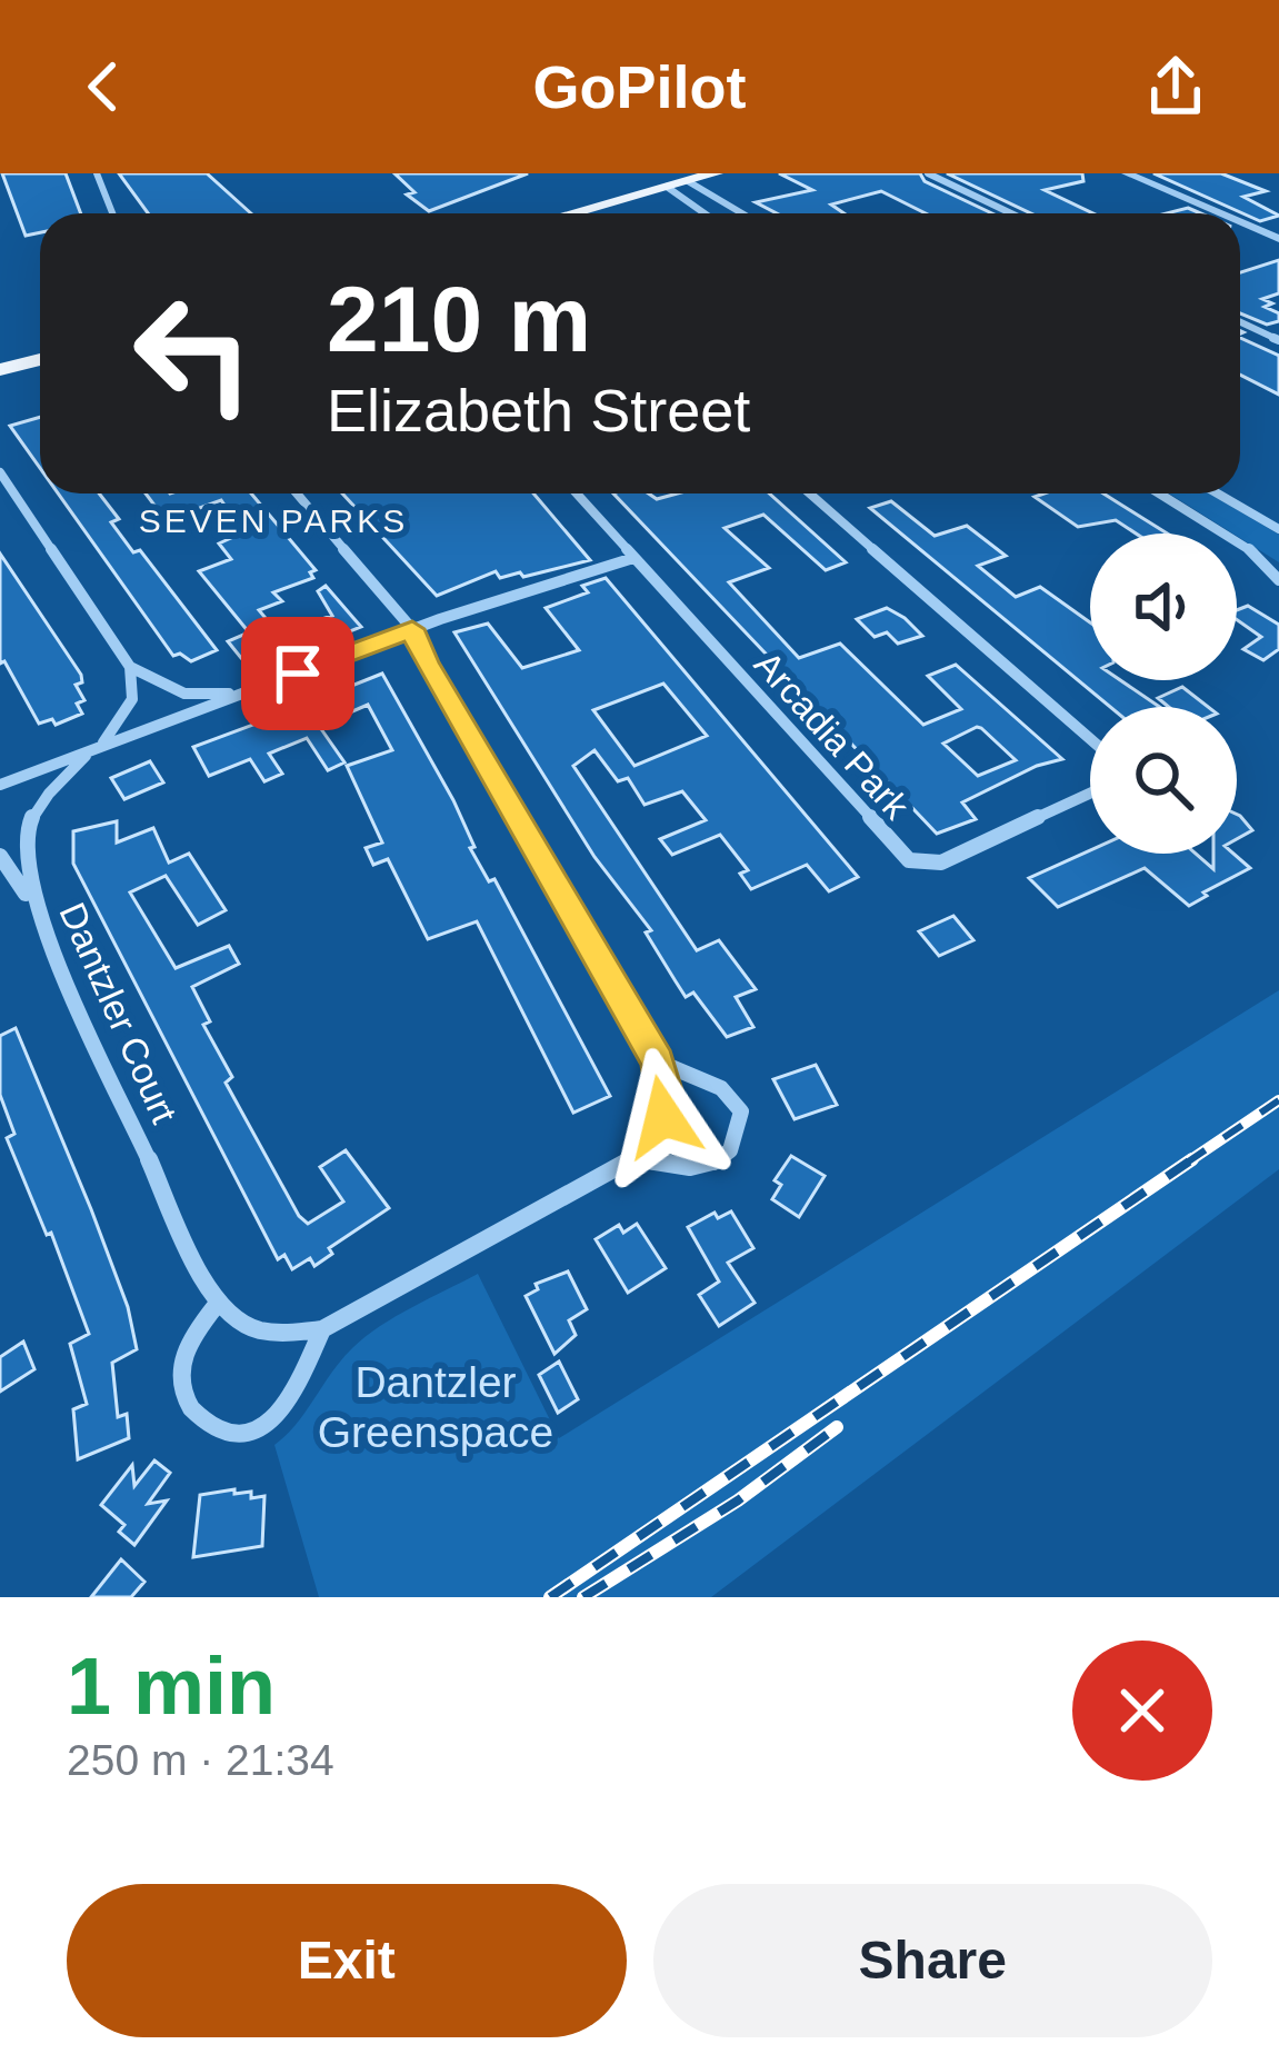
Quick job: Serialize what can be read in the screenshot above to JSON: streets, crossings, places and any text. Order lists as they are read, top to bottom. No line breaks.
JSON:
{"streets":{"street":["Arcadia Park","Dantzler Court"]},"districts":["SEVEN PARKS"],"parks":["Dantzler Greenspace"],"page":{"header":"GoPilot","turn":["210 m","Elizabeth Street"],"heading":["1 min","250 m · 21:34"],"buttons":["Exit","Share"]}}
